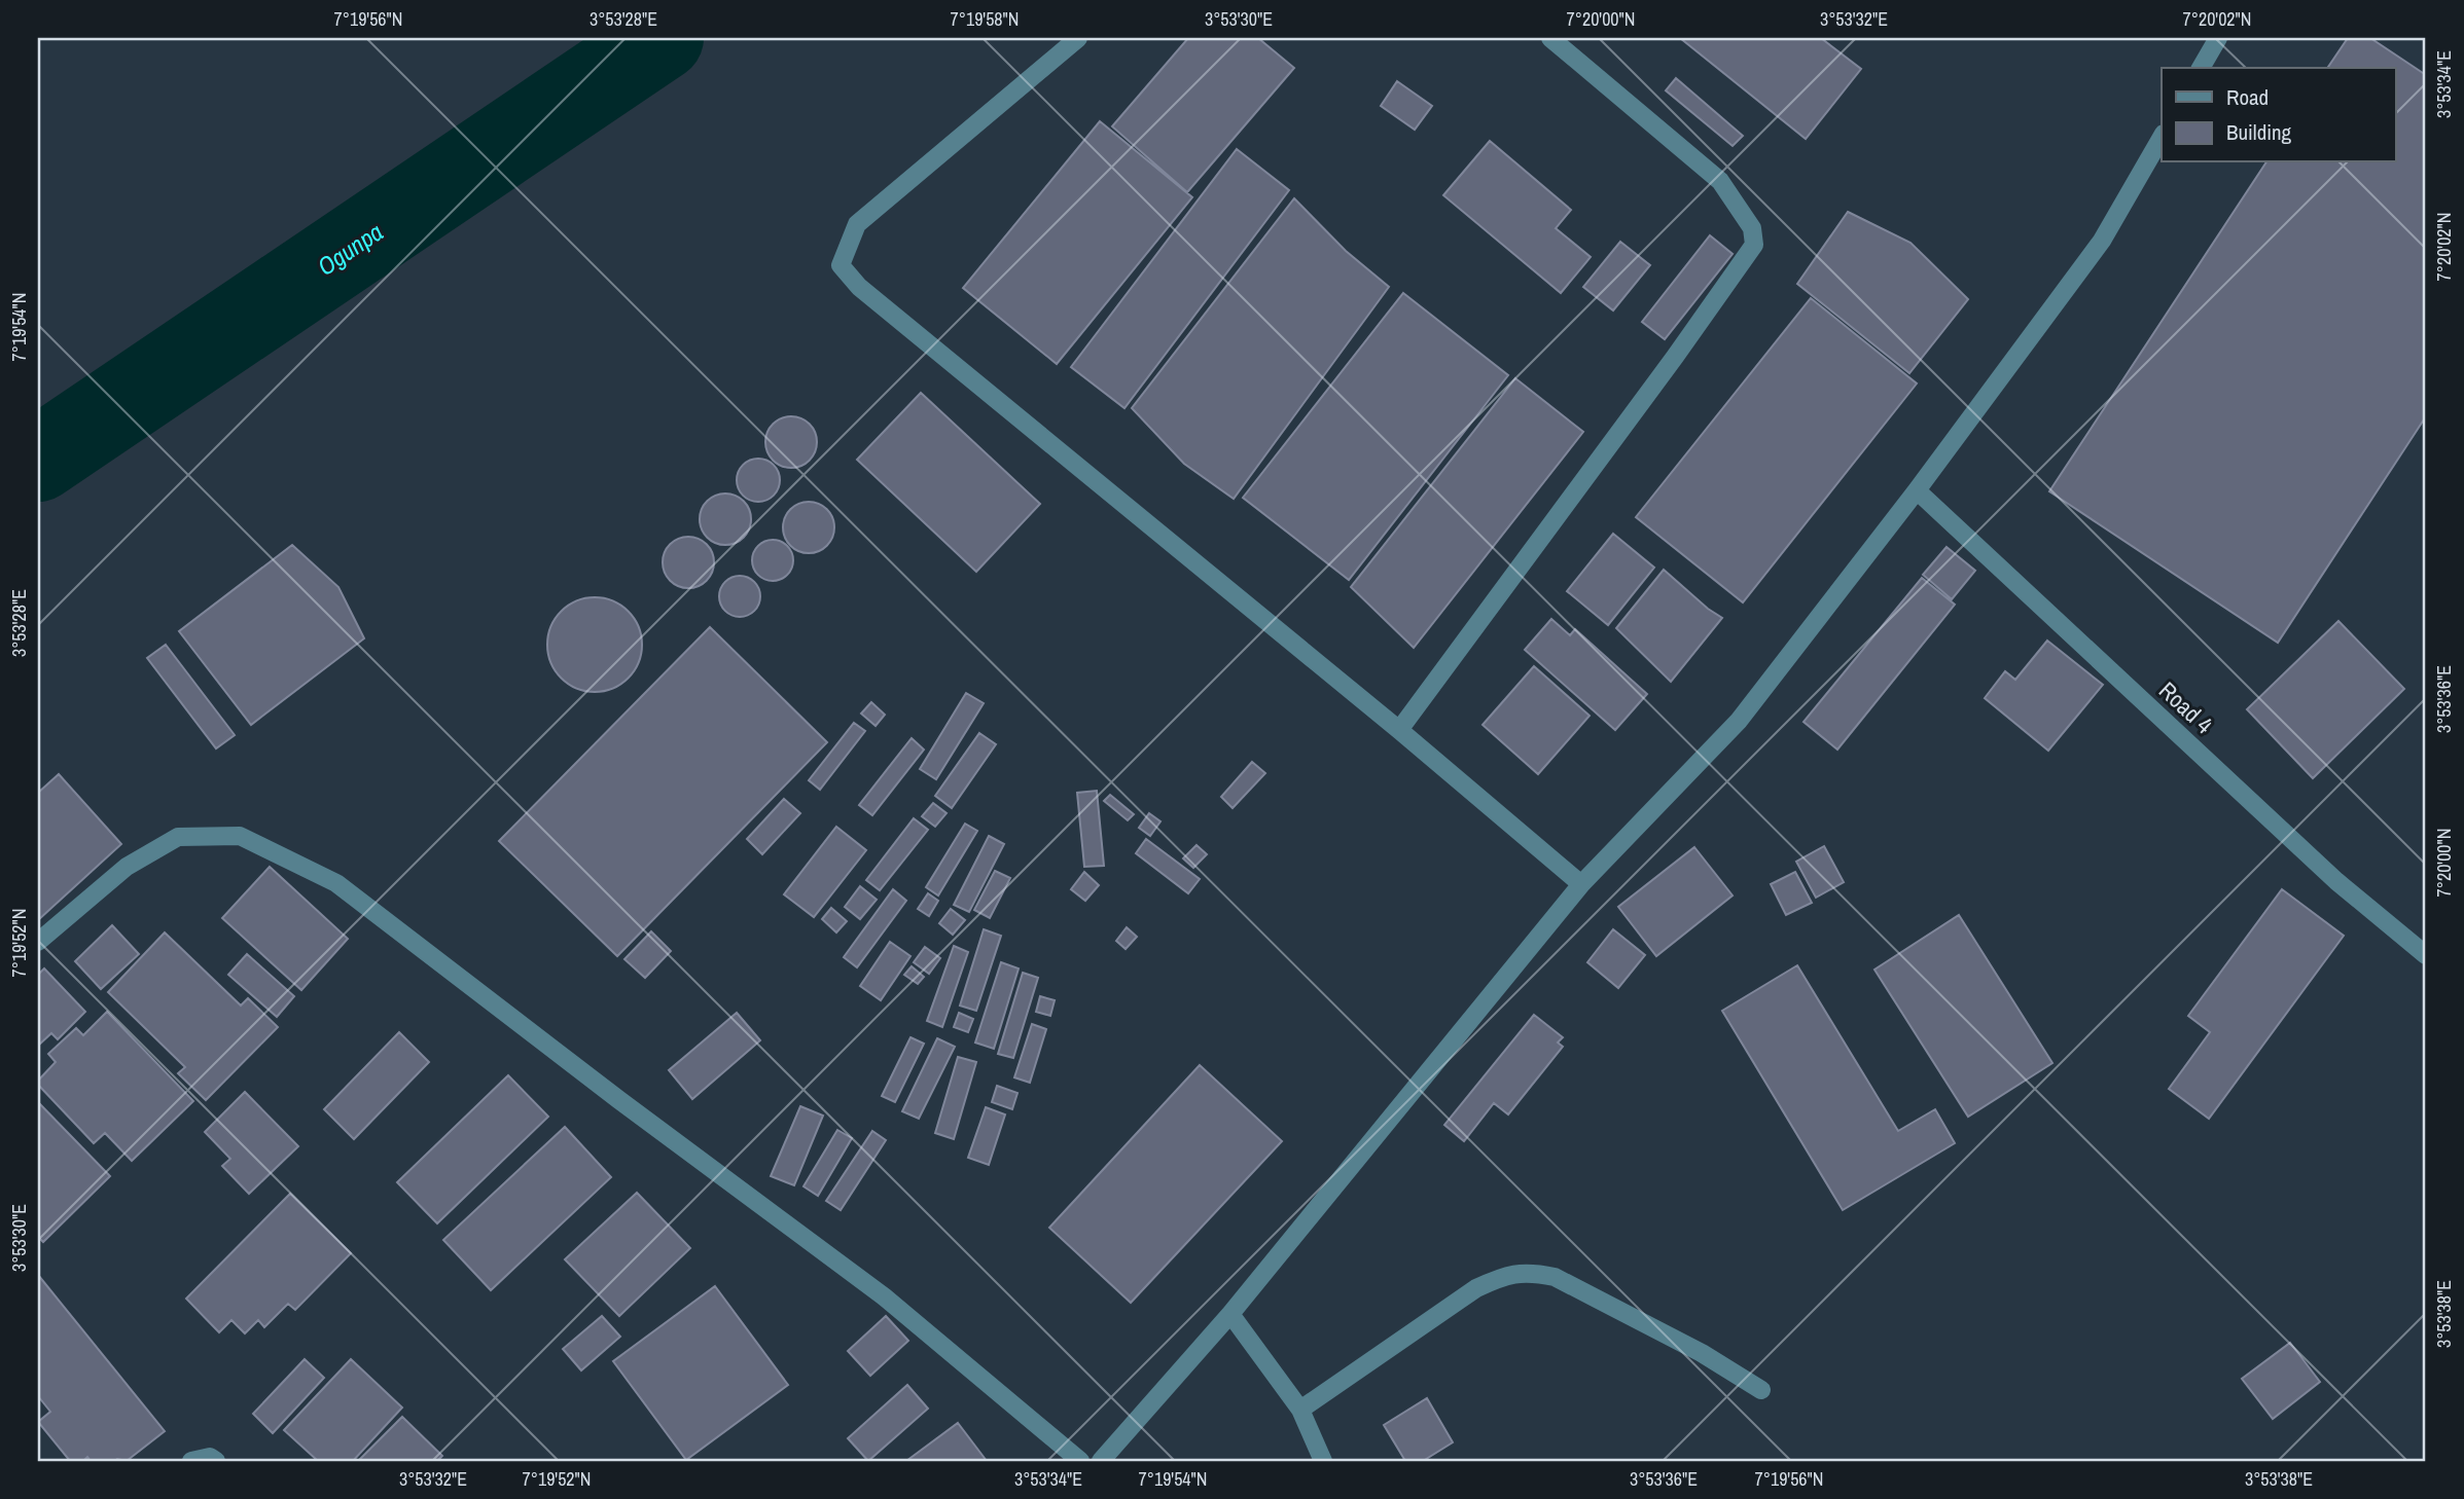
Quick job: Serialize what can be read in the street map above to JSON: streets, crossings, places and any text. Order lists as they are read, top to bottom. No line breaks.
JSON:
{"streets":{"street":["Road 4"]},"water":["Ogunpa"],"legend":["Road","Building"],"coordinates":["7°19'56\"N","3°53'28\"E","7°19'58\"N","3°53'30\"E","7°20'00\"N","3°53'32\"E","7°20'02\"N","3°53'34\"E","7°19'54\"N","3°53'36\"E","7°19'52\"N","3°53'38\"E"]}
